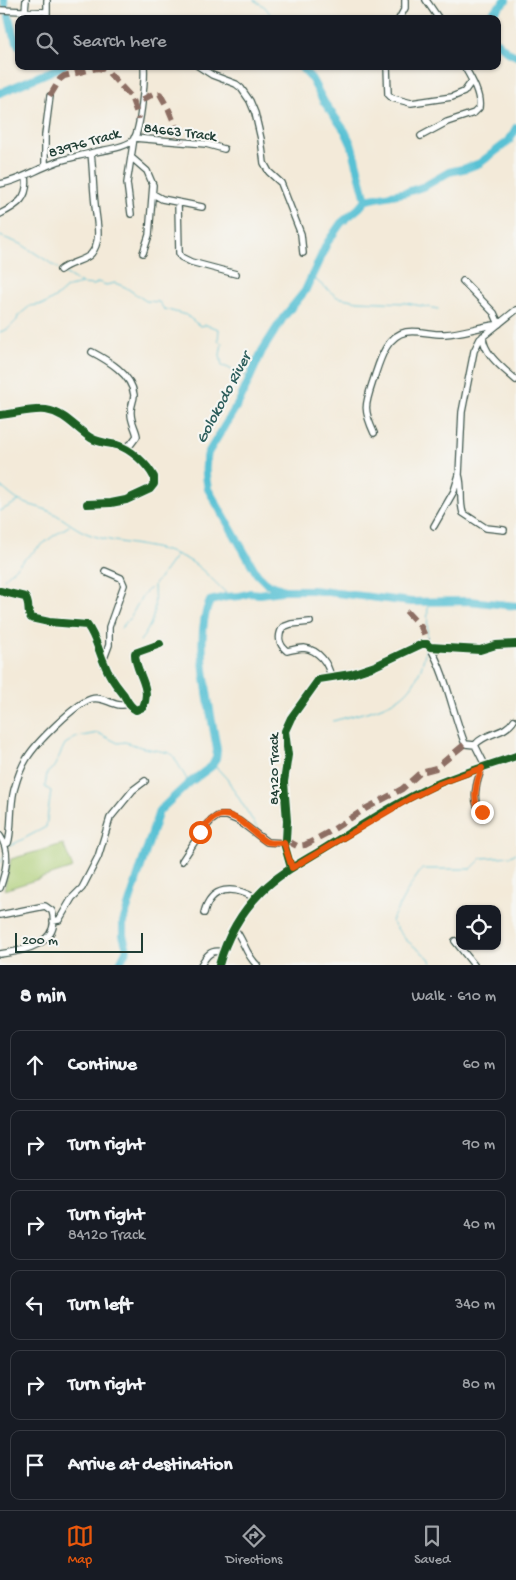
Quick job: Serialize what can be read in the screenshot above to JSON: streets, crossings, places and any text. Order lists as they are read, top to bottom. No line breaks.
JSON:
{"streets":{"street":["84663 Track","83976 Track","84120 Track"]},"crossings":[["84663 Track","83976 Track"]],"water":["Golokodo River"],"scale_bar":"200 m","page":{"search":"Search here","scale":"200 m","heading":["8 min","Walk · 610 m"],"list":[["Continue","60 m"],["Turn right","90 m"],["Turn right","84120 Track","40 m"],["Turn left","340 m"],["Turn right","80 m"],"Arrive at destination"],"nav":["Map","Directions","Saved"]}}
